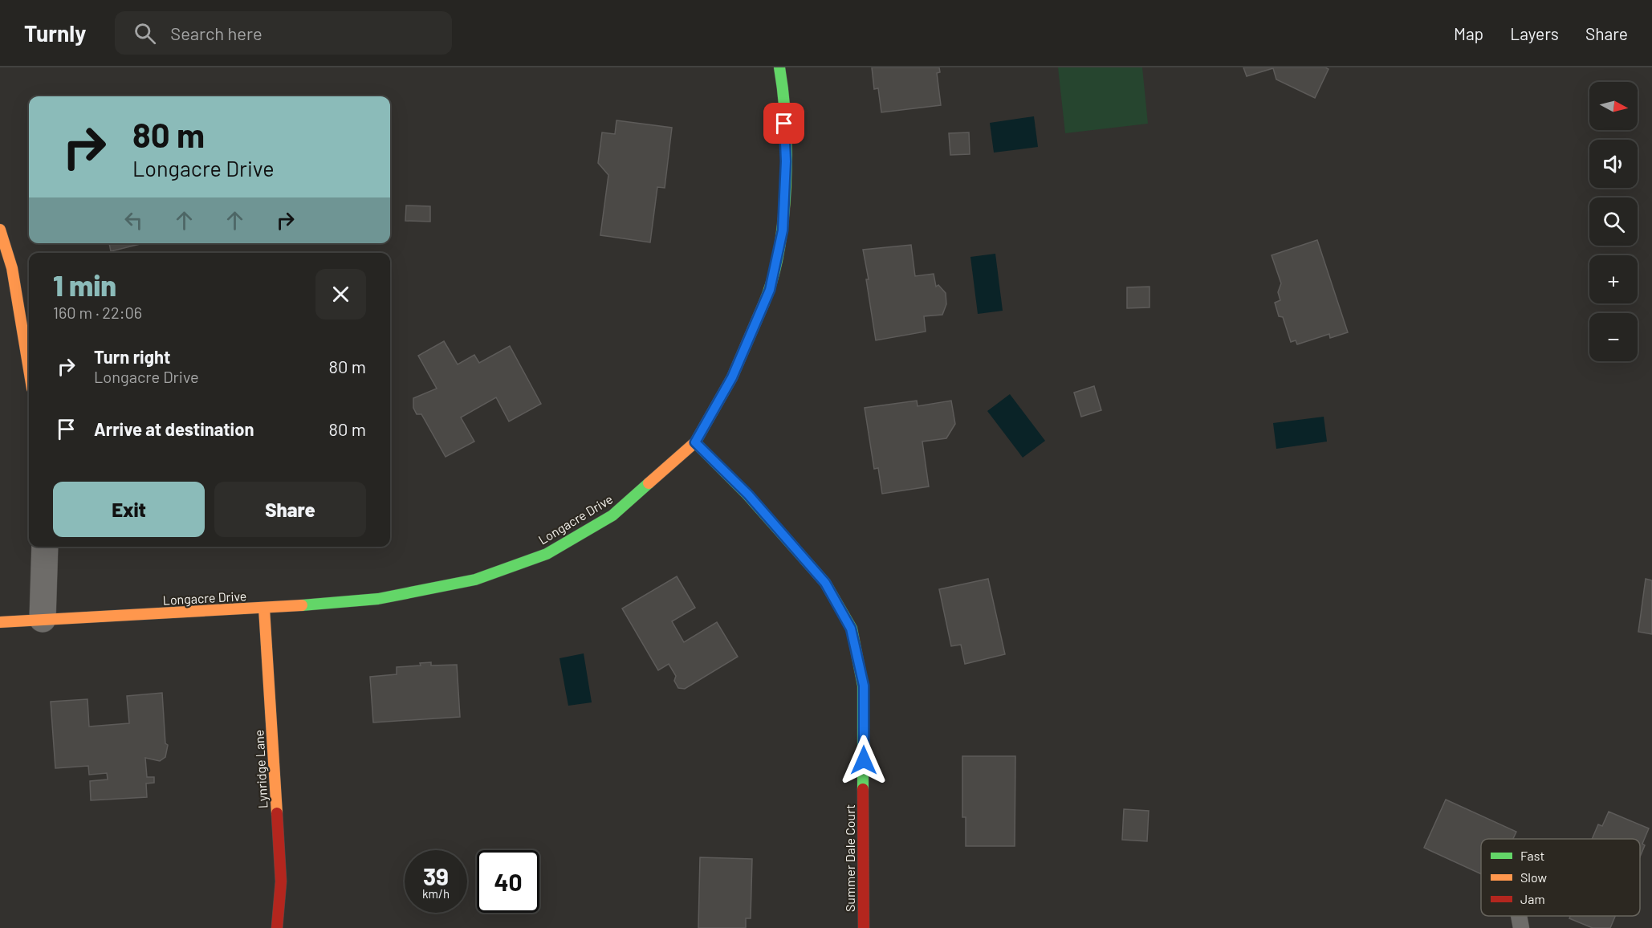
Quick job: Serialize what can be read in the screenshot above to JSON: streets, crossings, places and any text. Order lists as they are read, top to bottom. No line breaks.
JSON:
{"streets":{"street":["Longacre Drive","Lynridge Lane","Summer Dale Court"]},"crossings":[["Longacre Drive","Lynridge Lane"],["Longacre Drive","Summer Dale Court"]],"legend":["Fast","Slow","Jam"],"north":"right","page":{"header":"Turnly","search":"Search here","nav":["Map","Layers","Share"],"map_buttons":["+","−"],"turn":["80 m","Longacre Drive"],"heading":["1 min","160 m · 22:06"],"list":[{"name":"Turn right","note":"Longacre Drive","value":"80 m"},{"name":"Arrive at destination","value":"80 m"}],"buttons":["Exit","Share"],"speed":"39 km/h","limit":"40"}}
